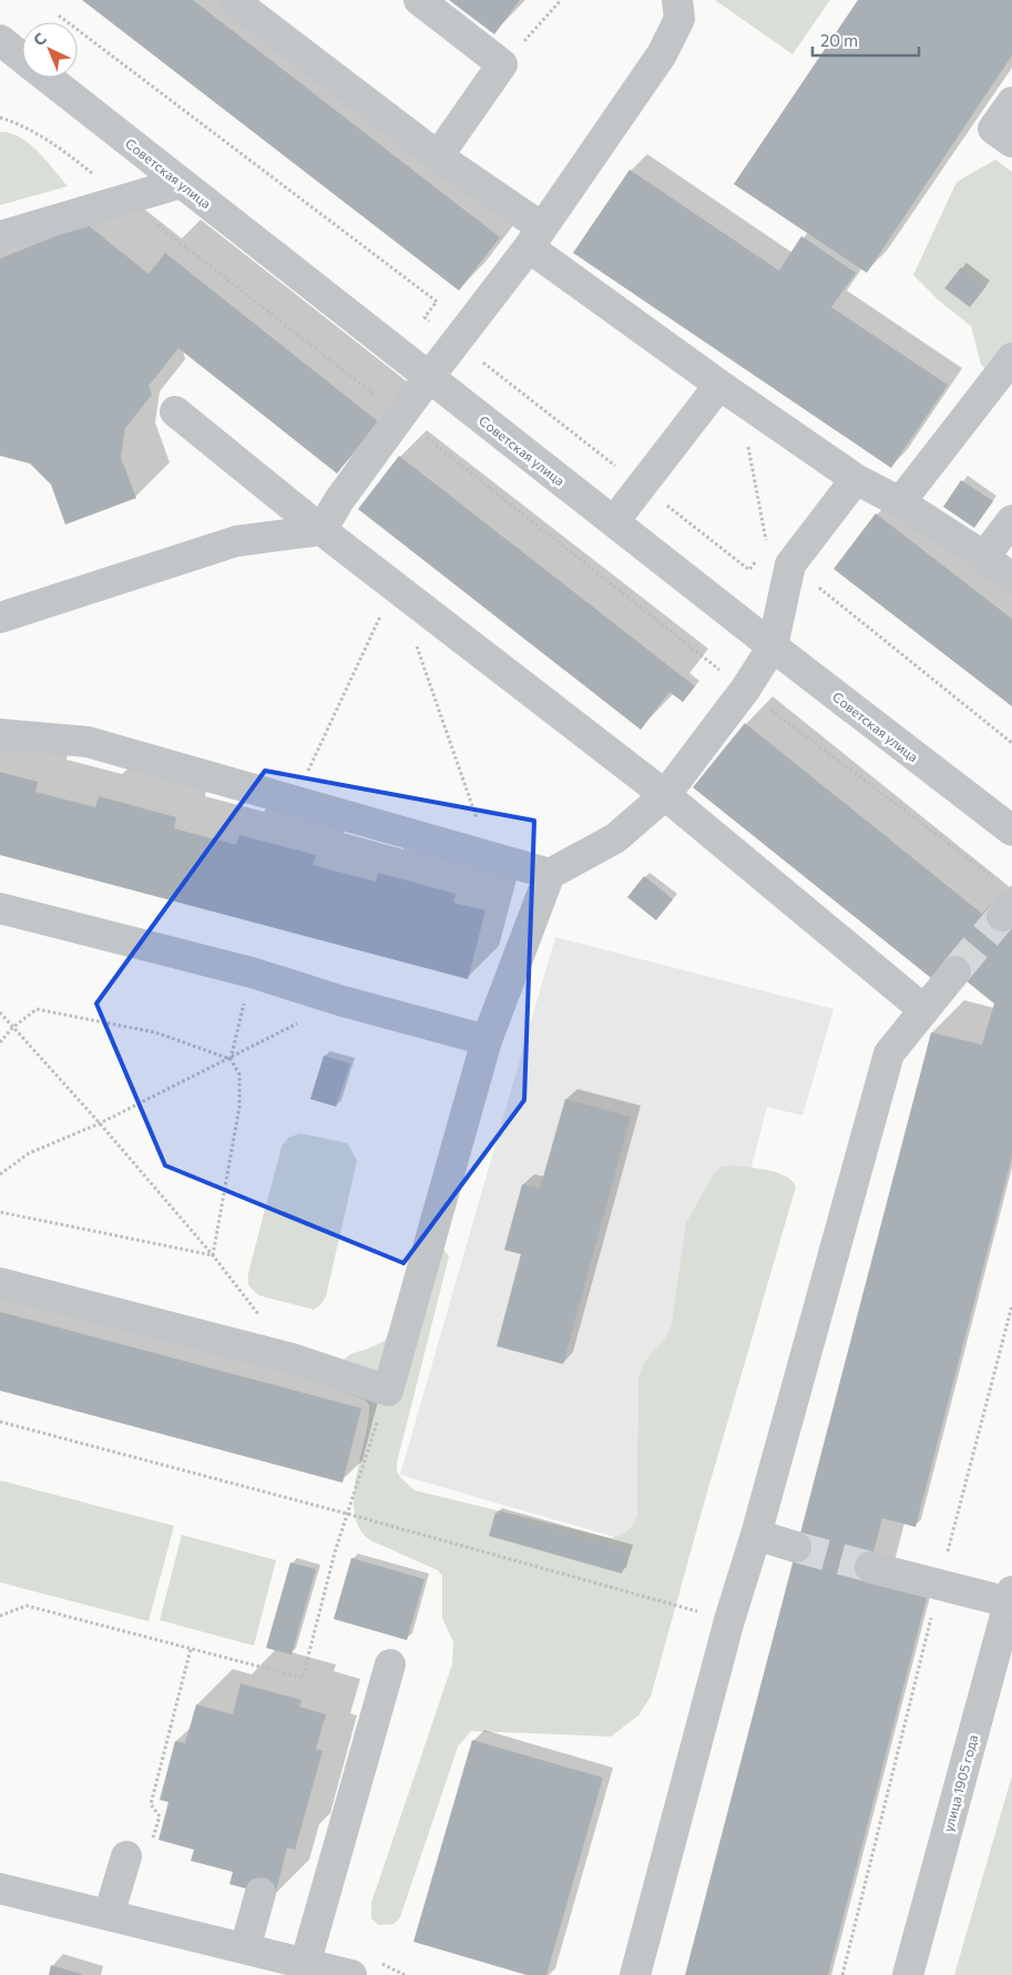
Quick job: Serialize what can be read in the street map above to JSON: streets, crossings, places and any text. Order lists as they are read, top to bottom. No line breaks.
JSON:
{"streets":{"street":["Советская улица","улица 1905 года"]},"scale_bar":"20 m","north":"top left"}
